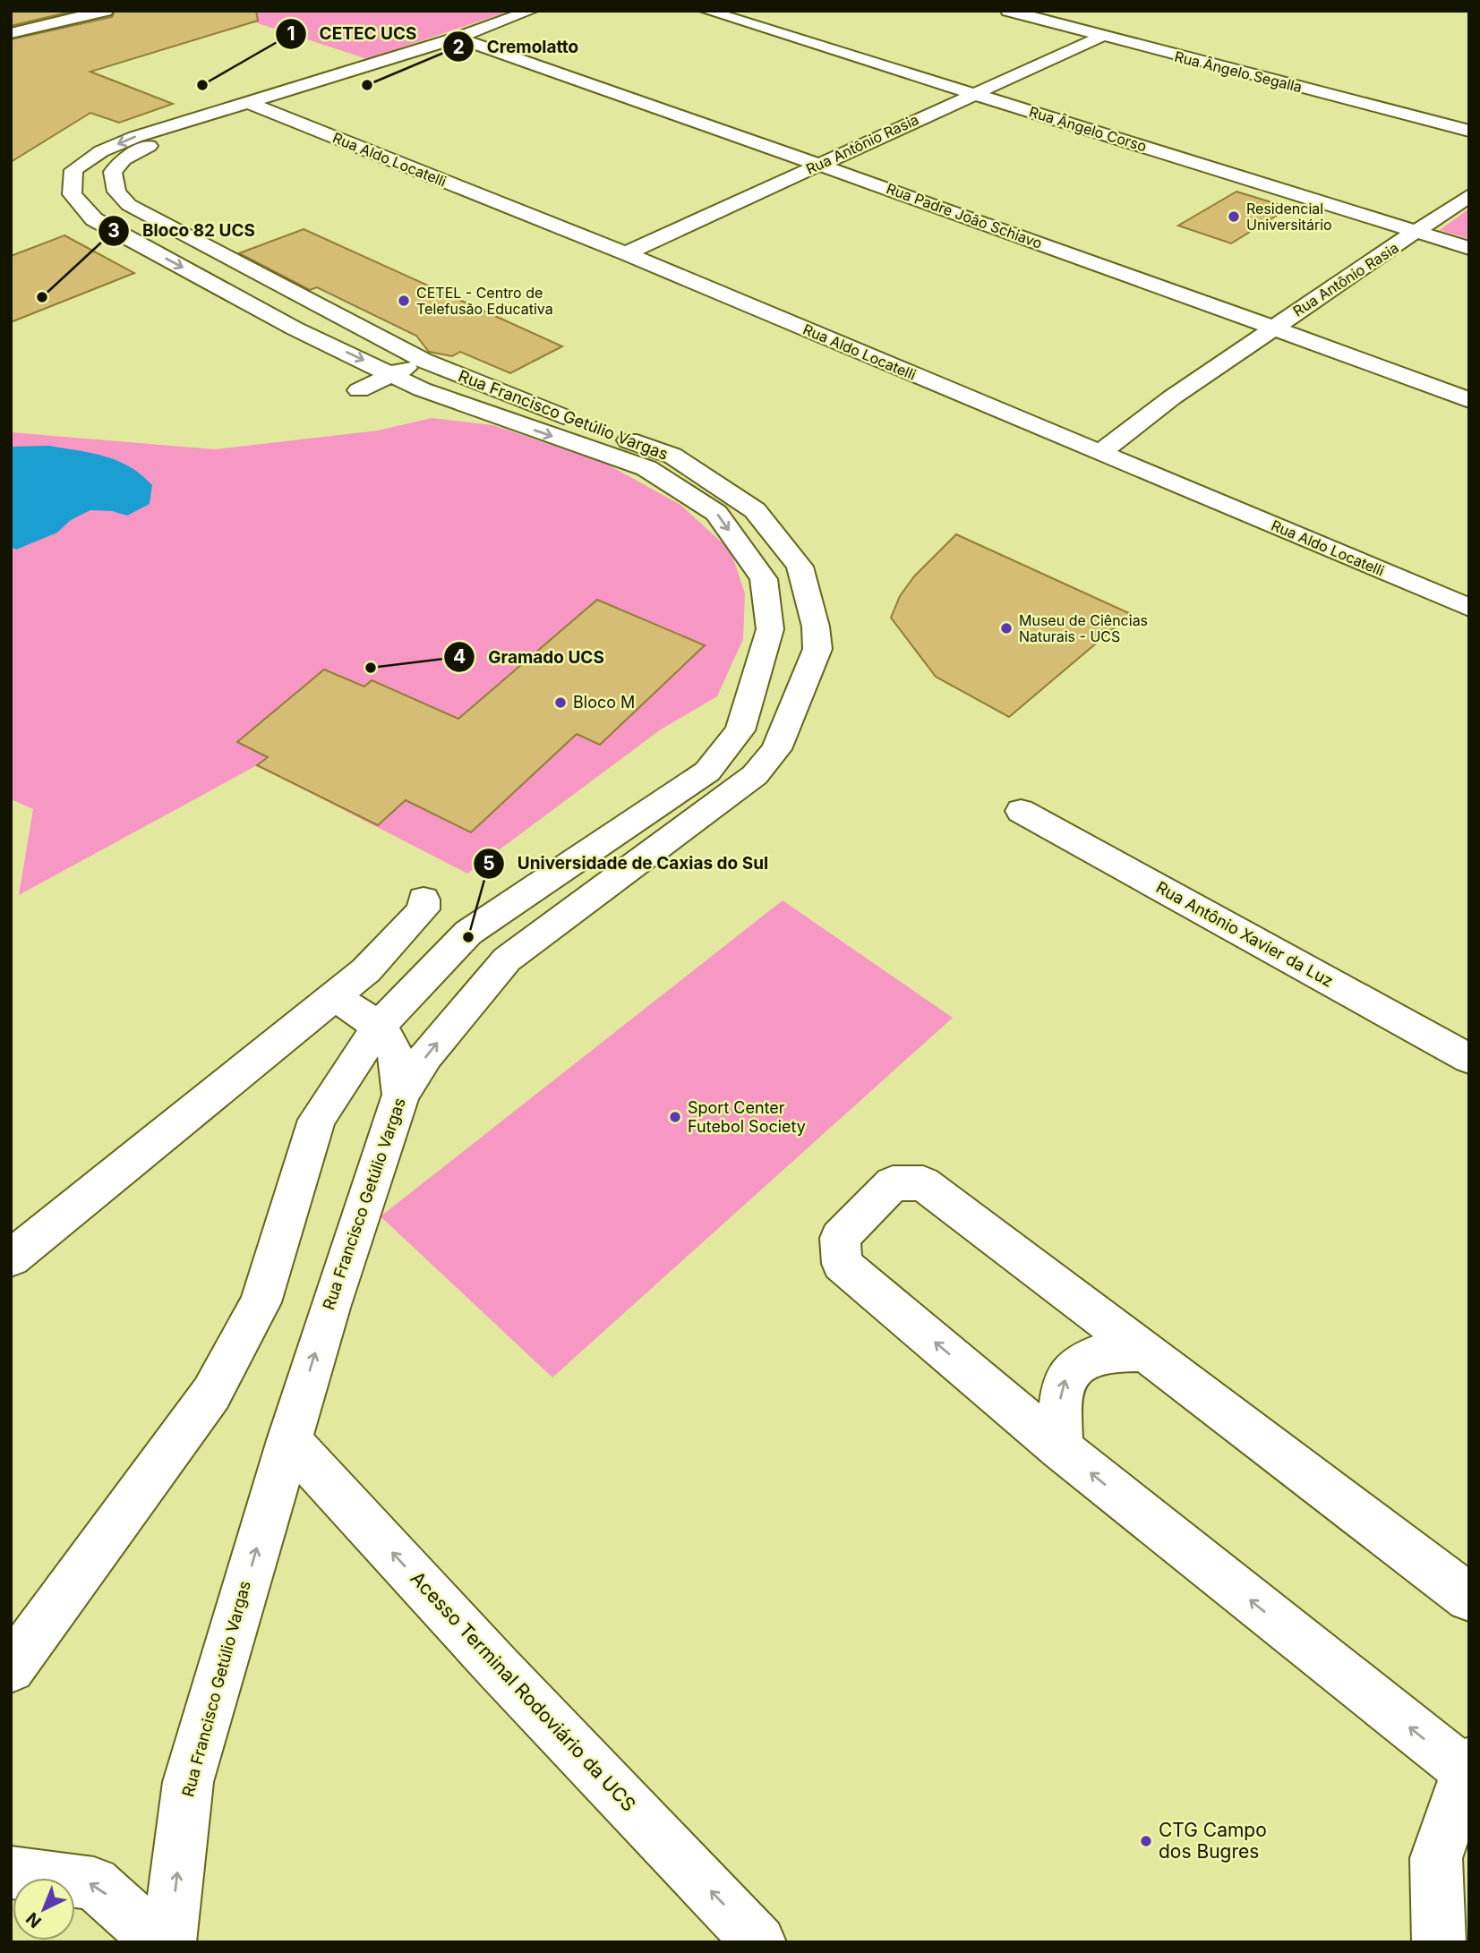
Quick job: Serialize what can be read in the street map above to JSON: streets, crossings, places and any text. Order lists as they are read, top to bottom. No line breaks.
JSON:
{"streets":{"street":["Rua Ângelo Segalla","Rua Ângelo Corso","Rua Antônio Rasia","Rua Aldo Locatelli","Rua Padre João Schiavo","Rua Francisco Getúlio Vargas","Rua Antônio Xavier da Luz","Acesso Terminal Rodoviário da UCS"]},"crossings":[["Rua Ângelo Segalla","Rua Antônio Rasia"],["Rua Ângelo Corso","Rua Antônio Rasia"],["Rua Antônio Rasia","Rua Aldo Locatelli"],["Rua Antônio Rasia","Rua Padre João Schiavo"],["Rua Aldo Locatelli","Rua Francisco Getúlio Vargas"],["Rua Francisco Getúlio Vargas","Acesso Terminal Rodoviário da UCS"]],"one_way":["Acesso Terminal Rodoviário da UCS"],"places":["CETEC UCS","Cremolatto","Residencial Universitário","Bloco 82 UCS","CETEL - Centro de Telefusão Educativa","Museu de Ciências Naturais - UCS","Gramado UCS","Bloco M","Universidade de Caxias do Sul","Sport Center Futebol Society","CTG Campo dos Bugres"],"north":"bottom left"}
